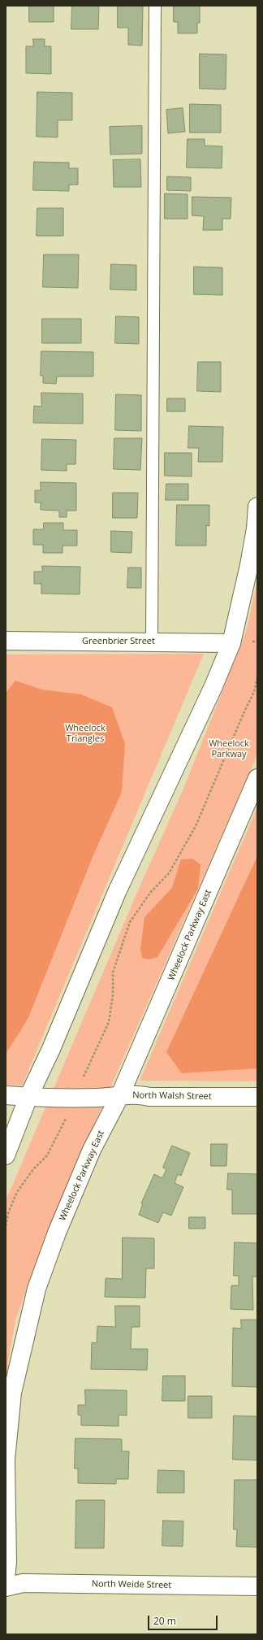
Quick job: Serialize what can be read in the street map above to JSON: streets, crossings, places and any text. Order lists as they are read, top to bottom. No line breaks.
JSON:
{"streets":{"street":["Greenbrier Street","Wheelock Parkway East","North Walsh Street","North Weide Street"]},"crossings":[["Wheelock Parkway East","North Walsh Street"]],"parks":["Wheelock Triangles","Wheelock Parkway"],"scale_bar":"20 m"}
